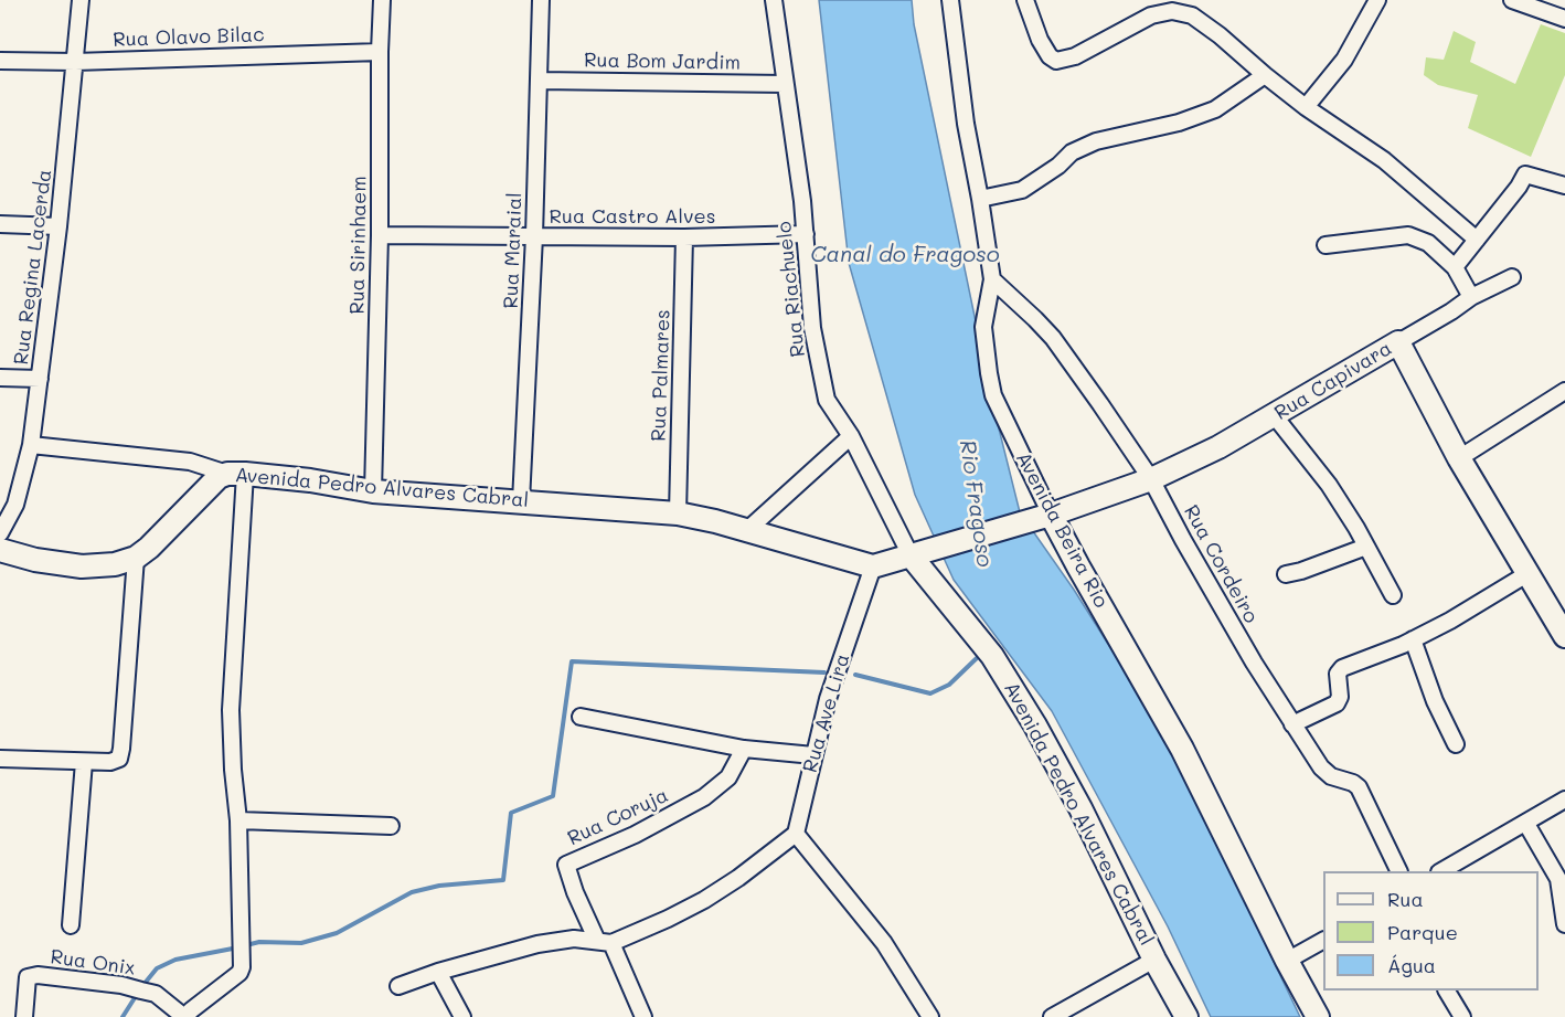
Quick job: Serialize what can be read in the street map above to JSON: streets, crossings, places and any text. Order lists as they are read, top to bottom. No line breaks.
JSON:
{"streets":{"main road":["Rua Capivara","Avenida Pedro Alvares Cabral","Avenida Beira Rio"],"street":["Rua Olavo Bilac","Rua Bom Jardim","Rua Castro Alves","Rua Sirinhaem","Rua Maraial","Rua Regina Lacerda","Rua Riachuelo","Rua Palmares","Rua Cordeiro","Rua Ave Lira","Rua Coruja","Rua Onix"]},"crossings":[["Rua Olavo Bilac","Rua Sirinhaem"],["Rua Olavo Bilac","Rua Regina Lacerda"],["Rua Bom Jardim","Rua Maraial"],["Rua Bom Jardim","Rua Riachuelo"],["Rua Castro Alves","Rua Sirinhaem"],["Rua Castro Alves","Rua Maraial"],["Rua Castro Alves","Rua Riachuelo"],["Rua Castro Alves","Rua Palmares"],["Rua Sirinhaem","Avenida Pedro Alvares Cabral"],["Rua Maraial","Avenida Pedro Alvares Cabral"],["Rua Riachuelo","Avenida Pedro Alvares Cabral"],["Rua Palmares","Avenida Pedro Alvares Cabral"],["Rua Capivara","Avenida Beira Rio"],["Rua Capivara","Rua Cordeiro"],["Avenida Pedro Alvares Cabral","Rua Ave Lira"],["Avenida Beira Rio","Rua Cordeiro"]],"water":["Canal do Fragoso","Rio Fragoso"],"legend":["Rua","Parque","Água"]}
